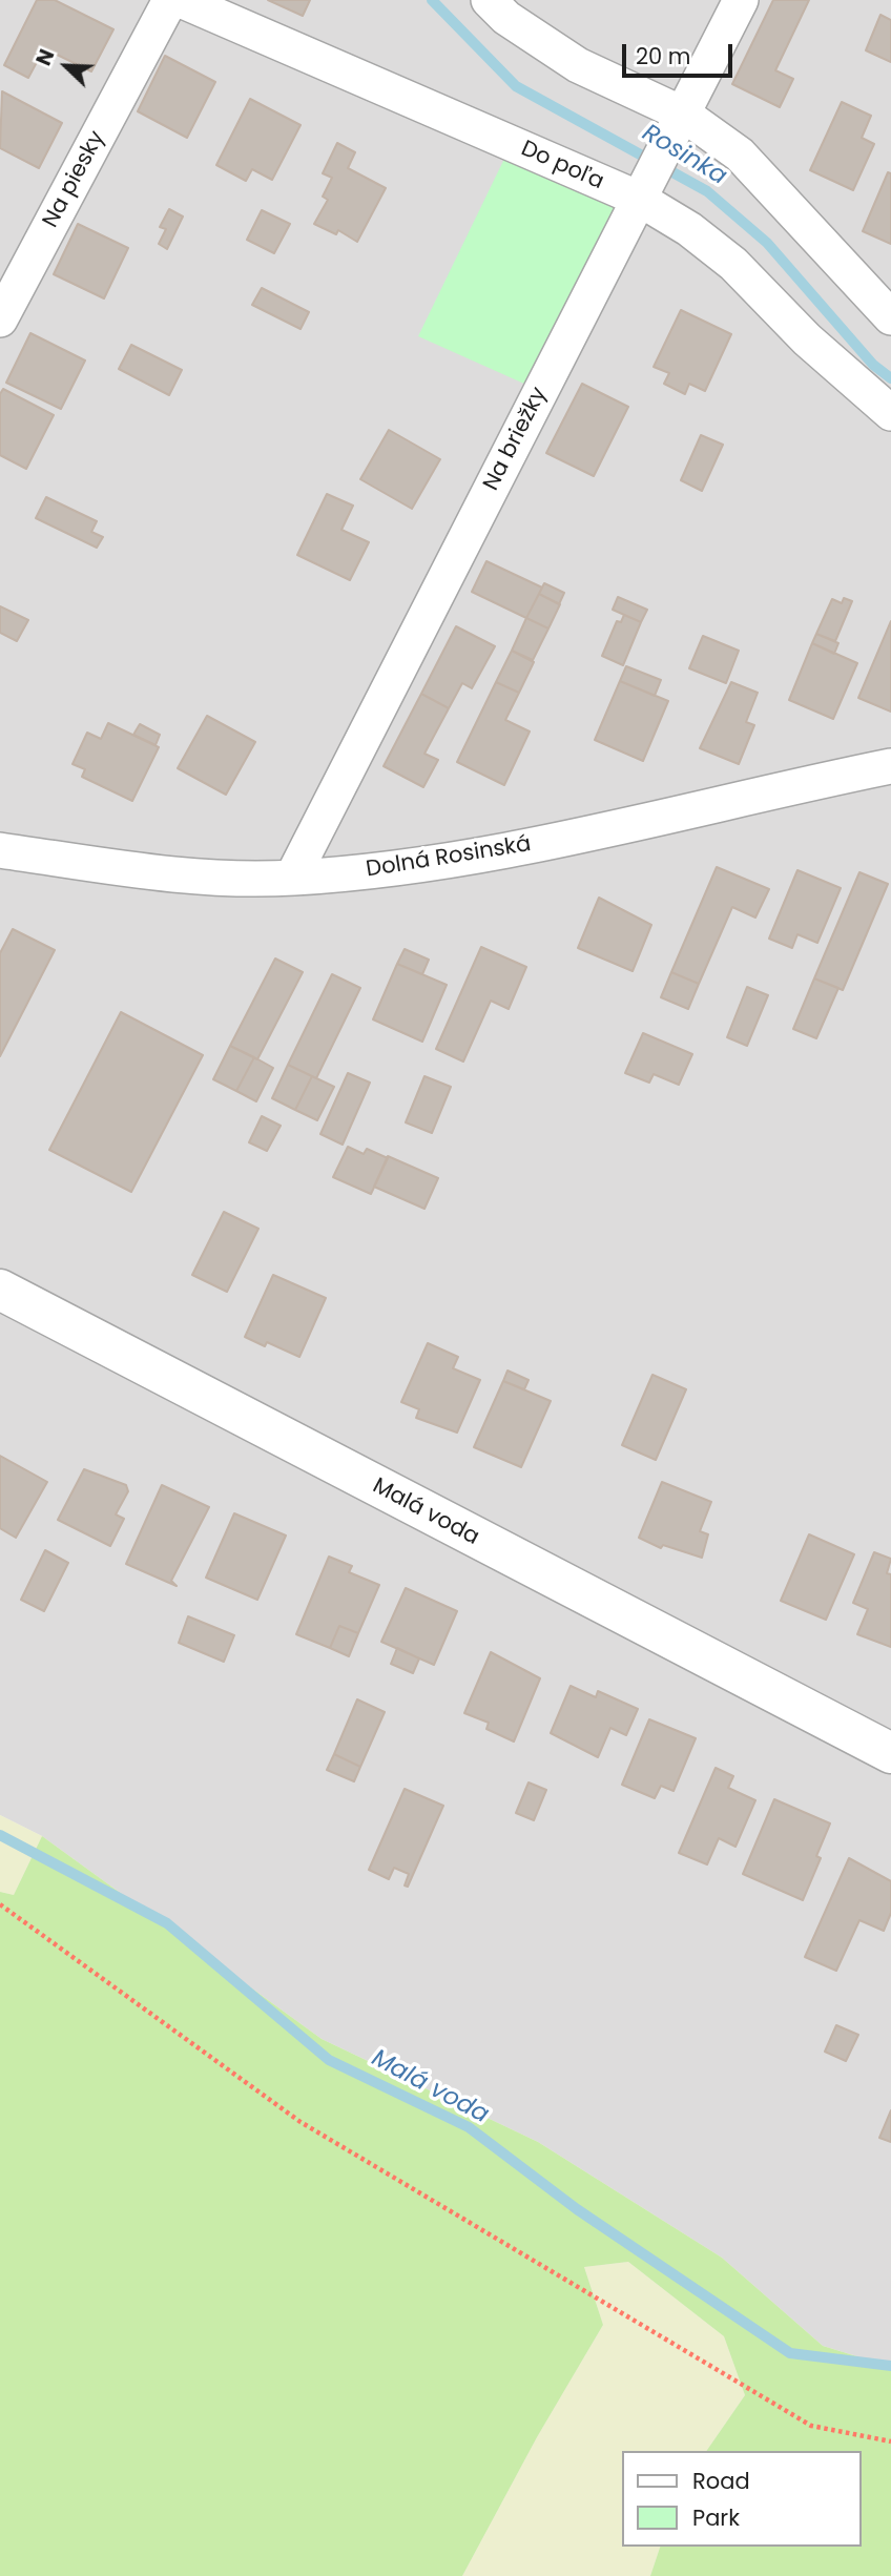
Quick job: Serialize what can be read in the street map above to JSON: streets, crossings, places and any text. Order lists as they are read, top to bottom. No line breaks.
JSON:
{"streets":{"street":["Do poľa","Na piesky","Na briežky","Dolná Rosinská","Malá voda"]},"crossings":[["Do poľa","Na briežky"],["Na briežky","Dolná Rosinská"]],"water":["Rosinka","Malá voda"],"legend":["Road","Park"],"scale_bar":"20 m","north":"top left"}
